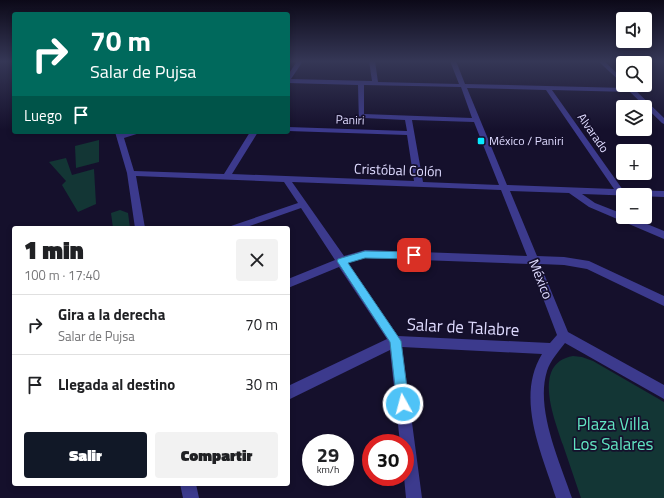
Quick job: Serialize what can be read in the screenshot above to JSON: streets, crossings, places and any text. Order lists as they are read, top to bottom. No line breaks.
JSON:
{"streets":{"street":["Paniri","Alvarado","Cristóbal Colón","México","Salar de Talabre"]},"crossings":[["Paniri","México"],["Cristóbal Colón","México"]],"parks":["Plaza Villa Los Salares"],"places":{"transit":["México / Paniri"]},"page":{"map_buttons":["+","−"],"turn":["70 m","Salar de Pujsa"],"then":"Luego","heading":["1 min","100 m · 17:40"],"list":[{"name":"Gira a la derecha","note":"Salar de Pujsa","value":"70 m"},{"name":"Llegada al destino","value":"30 m"}],"buttons":["Salir","Compartir"],"speed":"29 km/h","limit":"30"}}
